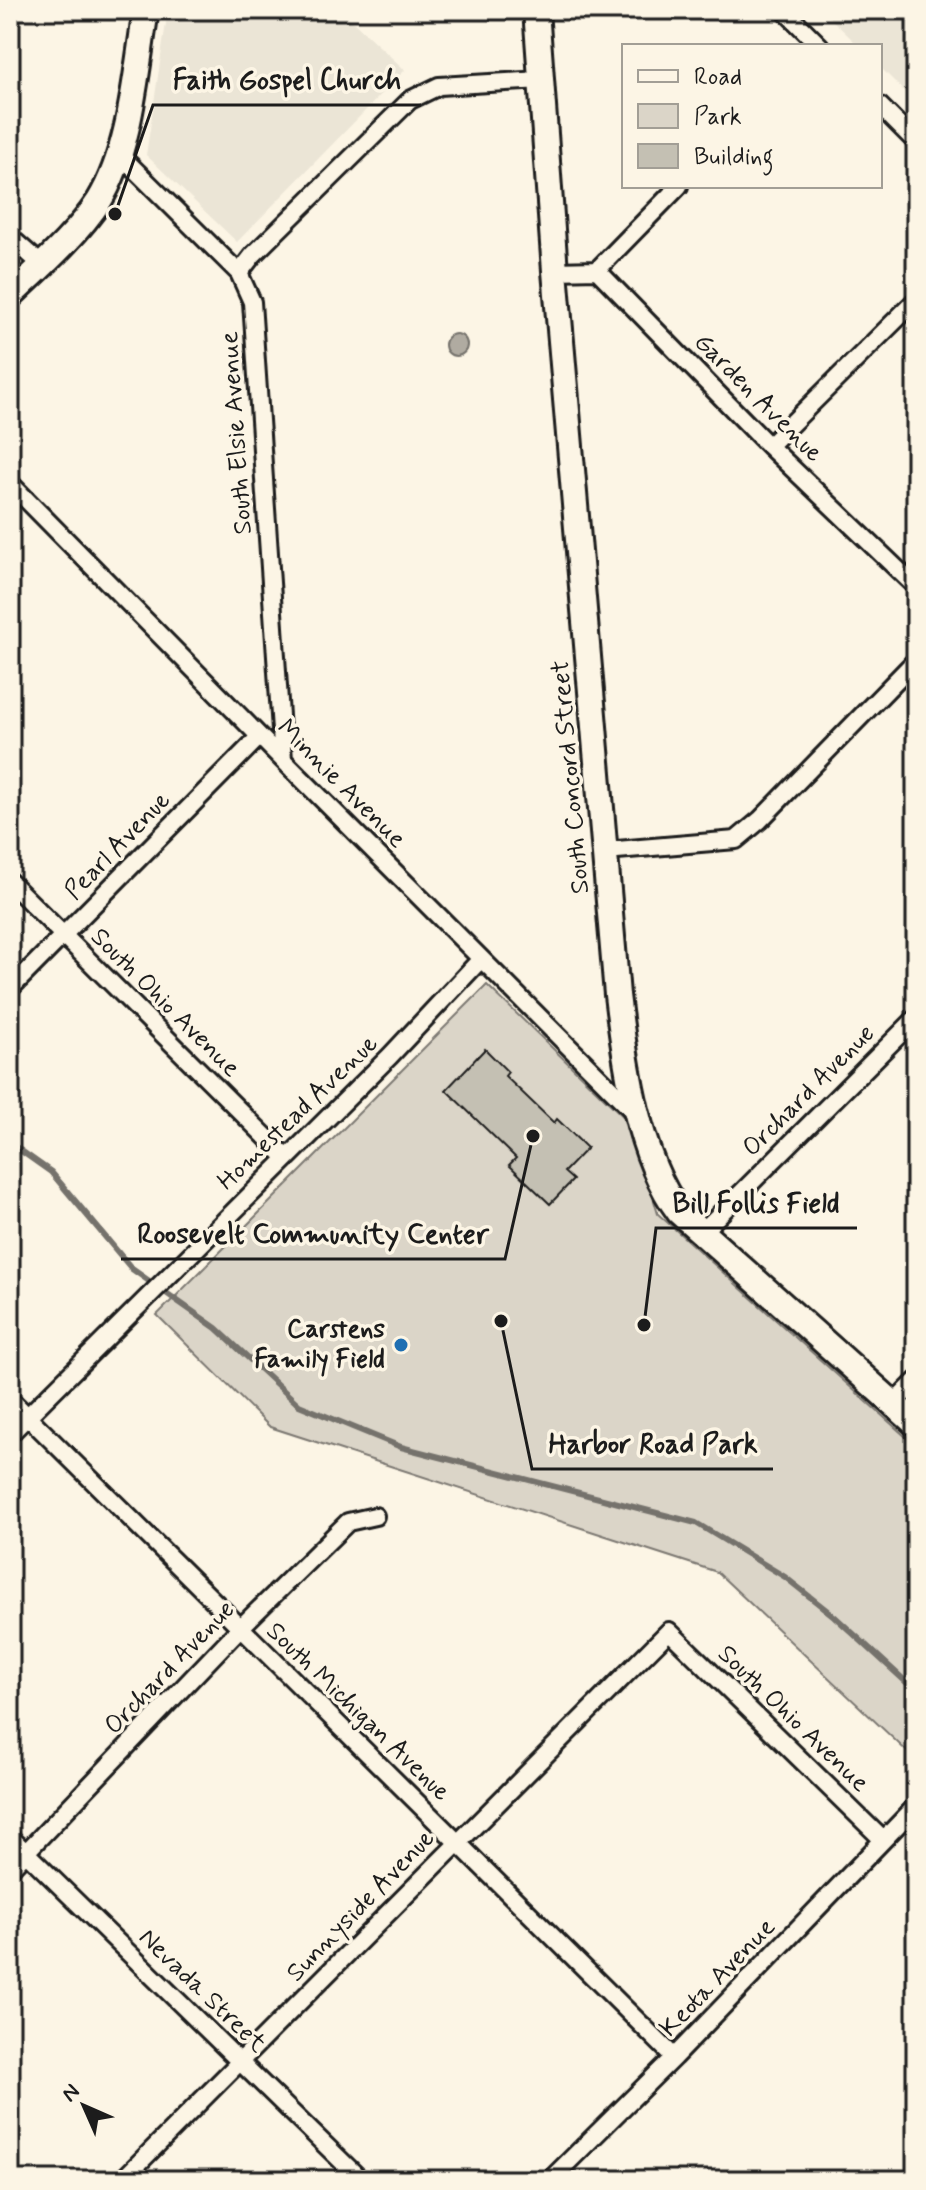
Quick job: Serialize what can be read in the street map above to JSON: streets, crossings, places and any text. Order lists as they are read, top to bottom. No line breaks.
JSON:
{"streets":{"street":["Garden Avenue","South Elsie Avenue","South Concord Street","Minnie Avenue","Pearl Avenue","South Ohio Avenue","Orchard Avenue","Homestead Avenue","South Michigan Avenue","Sunnyside Avenue","Keota Avenue","Nevada Street"]},"crossings":[["South Elsie Avenue","Minnie Avenue"],["South Concord Street","Minnie Avenue"],["South Concord Street","Orchard Avenue"],["Minnie Avenue","Pearl Avenue"],["Minnie Avenue","Homestead Avenue"],["Pearl Avenue","South Ohio Avenue"],["South Ohio Avenue","Homestead Avenue"],["South Ohio Avenue","Sunnyside Avenue"],["South Ohio Avenue","Keota Avenue"],["Orchard Avenue","South Michigan Avenue"],["Orchard Avenue","Nevada Street"],["Homestead Avenue","South Michigan Avenue"],["South Michigan Avenue","Sunnyside Avenue"],["South Michigan Avenue","Keota Avenue"],["Sunnyside Avenue","Nevada Street"]],"places":["Faith Gospel Church","Roosevelt Community Center","Harbor Road Park","Bill Follis Field","Carstens Family Field"],"legend":["Road","Park","Building"],"north":"top left"}
